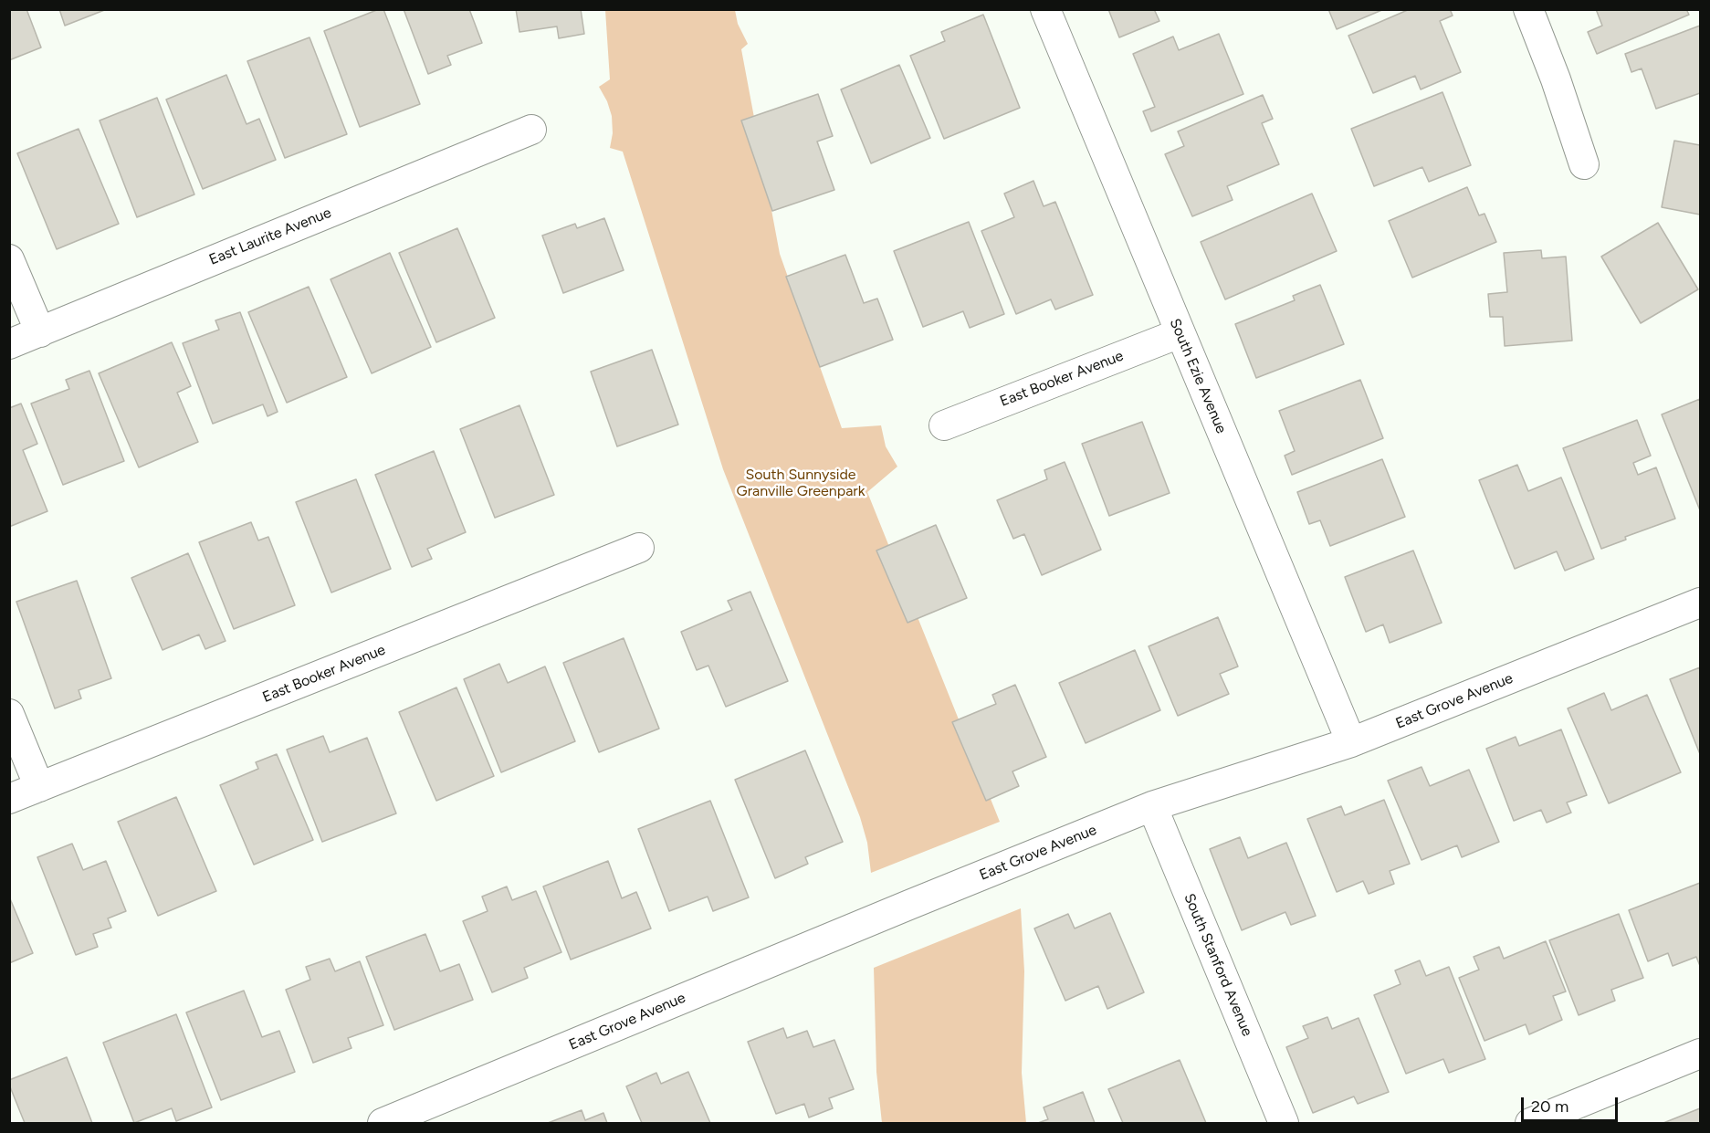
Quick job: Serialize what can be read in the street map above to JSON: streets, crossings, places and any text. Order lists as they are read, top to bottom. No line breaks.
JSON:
{"streets":{"street":["East Laurite Avenue","South Ezie Avenue","East Booker Avenue","East Grove Avenue","South Stanford Avenue"]},"crossings":[["South Ezie Avenue","East Booker Avenue"],["South Ezie Avenue","East Grove Avenue"],["East Grove Avenue","South Stanford Avenue"]],"parks":["South Sunnyside Granville Greenpark"],"scale_bar":"20 m"}
